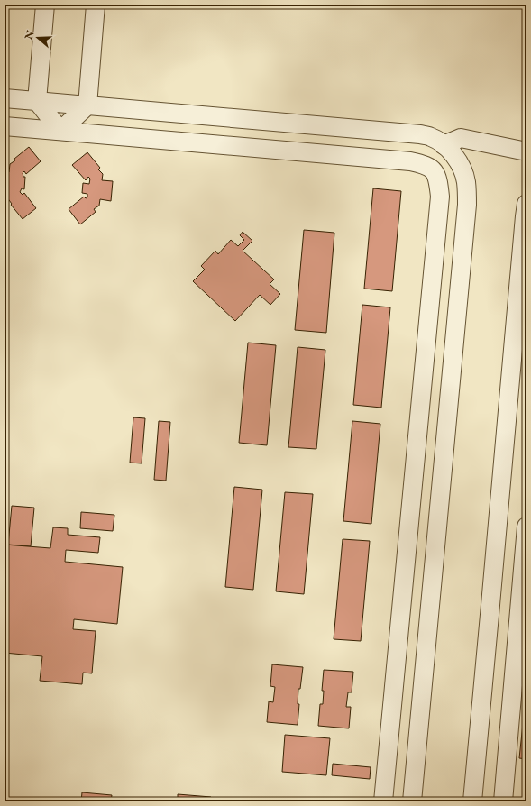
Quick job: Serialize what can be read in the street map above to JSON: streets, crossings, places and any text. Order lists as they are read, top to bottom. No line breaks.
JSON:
{"north":"left"}
